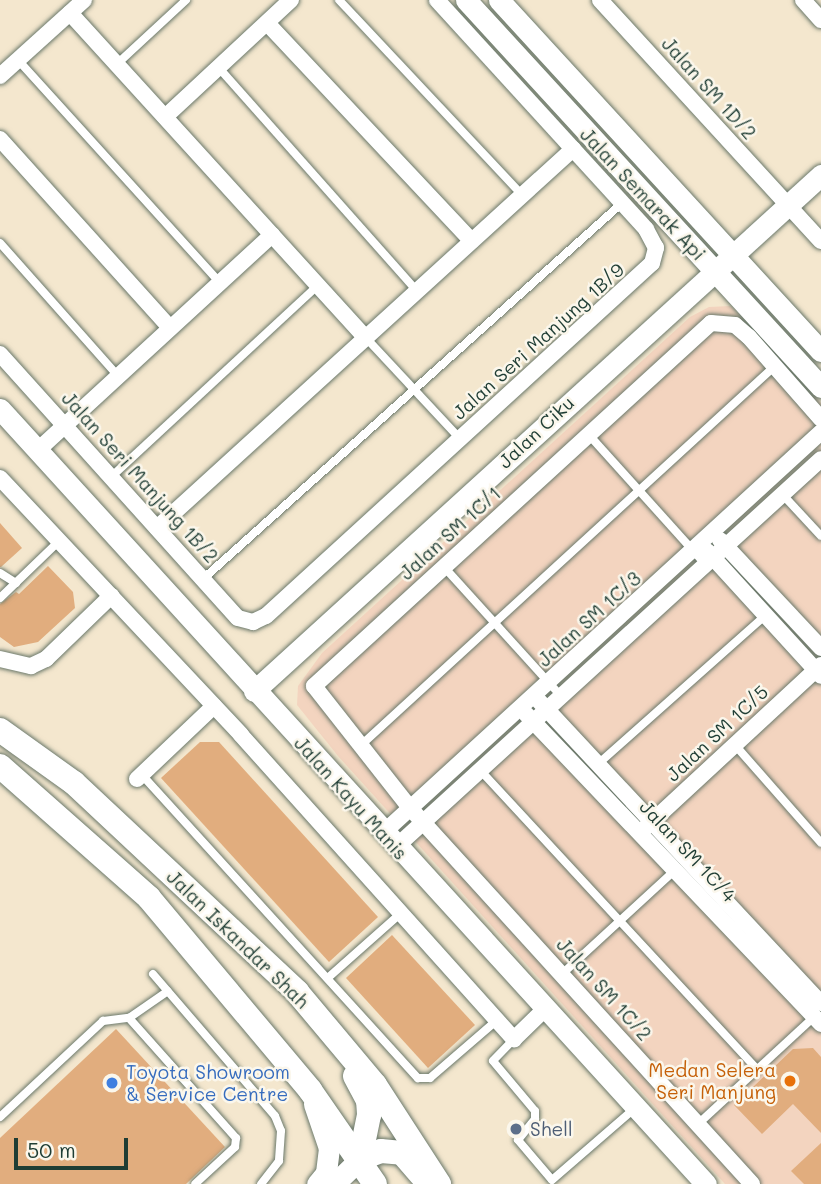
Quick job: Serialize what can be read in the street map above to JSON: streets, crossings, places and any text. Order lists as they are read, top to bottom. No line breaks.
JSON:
{"streets":{"main road":["Jalan Iskandar Shah"],"street":["Jalan SM 1D/2","Jalan Semarak Api","Jalan Seri Manjung 1B/9","Jalan Ciku","Jalan Seri Manjung 1B/2","Jalan SM 1C/1","Jalan SM 1C/3","Jalan SM 1C/5","Jalan Kayu Manis","Jalan SM 1C/4","Jalan SM 1C/2"]},"crossings":[["Jalan SM 1D/2","Jalan Ciku"],["Jalan Semarak Api","Jalan Ciku"],["Jalan Seri Manjung 1B/9","Jalan Seri Manjung 1B/2"],["Jalan Ciku","Jalan Kayu Manis"],["Jalan SM 1C/1","Jalan SM 1C/3"],["Jalan SM 1C/1","Jalan SM 1C/2"],["Jalan SM 1C/3","Jalan Kayu Manis"],["Jalan SM 1C/3","Jalan SM 1C/4"],["Jalan SM 1C/3","Jalan SM 1C/2"],["Jalan SM 1C/5","Jalan SM 1C/4"]],"places":["Medan Selera Seri Manjung","Toyota Showroom & Service Centre","Shell"],"scale_bar":"50 m"}
